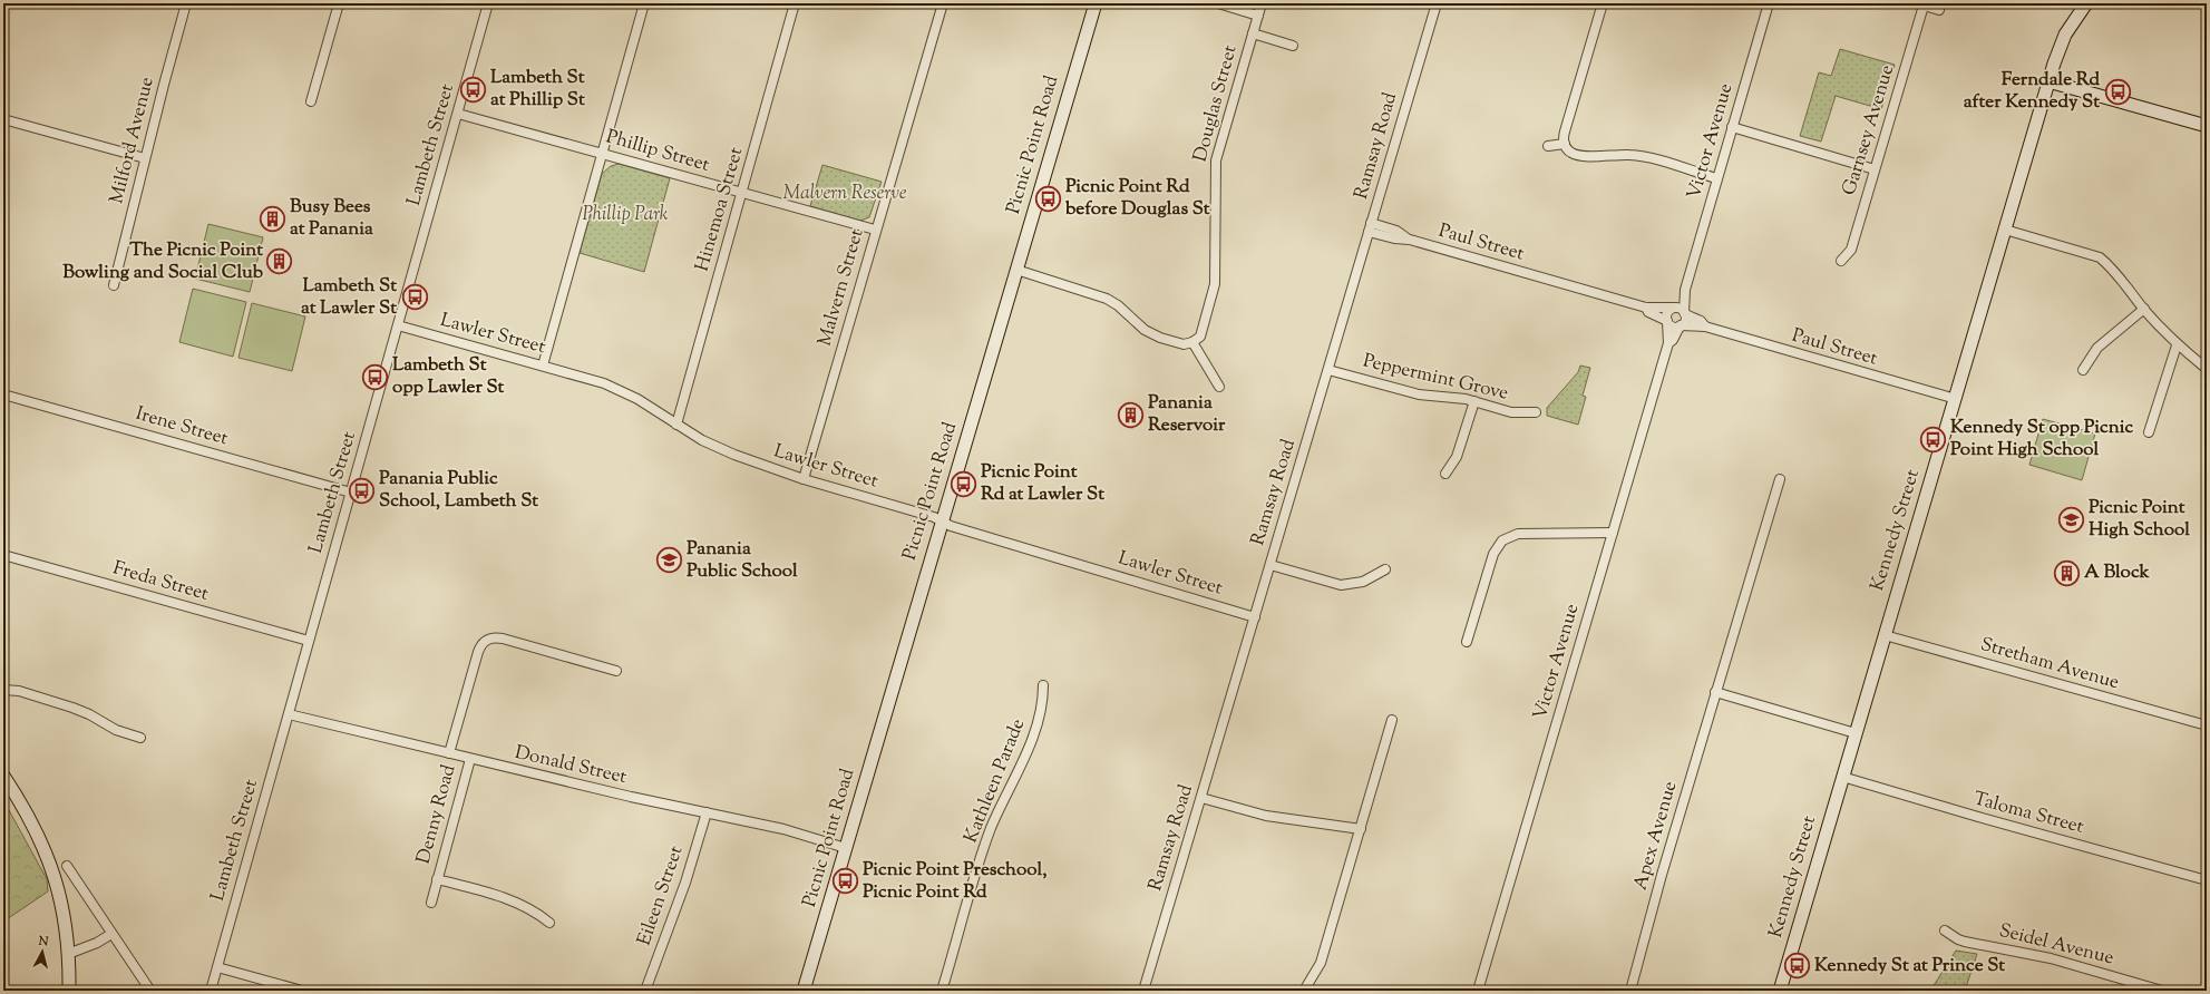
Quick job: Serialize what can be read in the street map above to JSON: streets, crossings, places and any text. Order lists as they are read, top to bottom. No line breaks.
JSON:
{"streets":{"street":["Douglas Street","Garnsey Avenue","Milford Avenue","Victor Avenue","Lambeth Street","Picnic Point Road","Ramsay Road","Phillip Street","Hinemoa Street","Paul Street","Malvern Street","Lawler Street","Peppermint Grove","Irene Street","Kennedy Street","Freda Street","Stretham Avenue","Donald Street","Kathleen Parade","Taloma Street","Denny Road","Apex Avenue","Eileen Street","Seidel Avenue"]},"crossings":[["Victor Avenue","Paul Street"],["Lambeth Street","Phillip Street"],["Lambeth Street","Lawler Street"],["Lambeth Street","Irene Street"],["Lambeth Street","Freda Street"],["Lambeth Street","Donald Street"],["Picnic Point Road","Lawler Street"],["Picnic Point Road","Donald Street"],["Ramsay Road","Paul Street"],["Ramsay Road","Lawler Street"],["Ramsay Road","Peppermint Grove"],["Phillip Street","Hinemoa Street"],["Phillip Street","Malvern Street"],["Hinemoa Street","Lawler Street"],["Paul Street","Kennedy Street"],["Malvern Street","Lawler Street"],["Kennedy Street","Stretham Avenue"],["Kennedy Street","Taloma Street"],["Donald Street","Denny Road"],["Donald Street","Eileen Street"]],"parks":["Malvern Reserve","Phillip Park"],"places":{"bus stop":["Lambeth St at Phillip St","Ferndale Rd after Kennedy St","Picnic Point Rd before Douglas St","Lambeth St at Lawler St","Lambeth St opp Lawler St","Kennedy St opp Picnic Point High School","Picnic Point Rd at Lawler St","Panania Public School, Lambeth St","Picnic Point Preschool, Picnic Point Rd","Kennedy St at Prince St"],"building":["Busy Bees at Panania","The Picnic Point Bowling and Social Club","Panania Reservoir","A Block"],"school or university":["Picnic Point High School","Panania Public School"]},"north":"top"}
